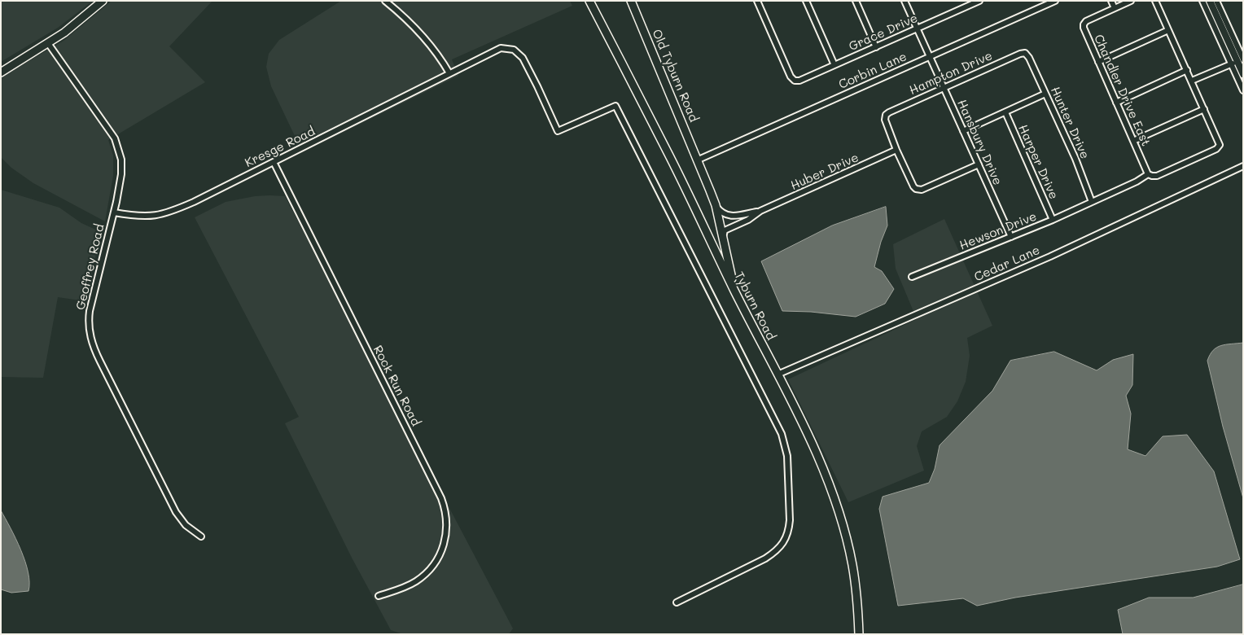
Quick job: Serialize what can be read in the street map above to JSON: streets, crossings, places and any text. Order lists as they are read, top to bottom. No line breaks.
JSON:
{"streets":{"main road":["Old Tyburn Road","Tyburn Road"],"street":["Grace Drive","Corbin Lane","Hampton Drive","Chandler Drive East","Hunter Drive","Hansbury Drive","Kresge Road","Harper Drive","Huber Drive","Hewson Drive","Cedar Lane","Geoffrey Road","Rock Run Road"]},"crossings":[["Grace Drive","Hansbury Drive"],["Corbin Lane","Old Tyburn Road"],["Corbin Lane","Hansbury Drive"],["Hampton Drive","Hunter Drive"],["Hampton Drive","Hansbury Drive"],["Hampton Drive","Huber Drive"],["Old Tyburn Road","Huber Drive"],["Old Tyburn Road","Tyburn Road"],["Chandler Drive East","Hewson Drive"],["Hunter Drive","Hewson Drive"],["Hansbury Drive","Hewson Drive"],["Kresge Road","Geoffrey Road"],["Kresge Road","Rock Run Road"],["Harper Drive","Hewson Drive"],["Cedar Lane","Tyburn Road"]]}
